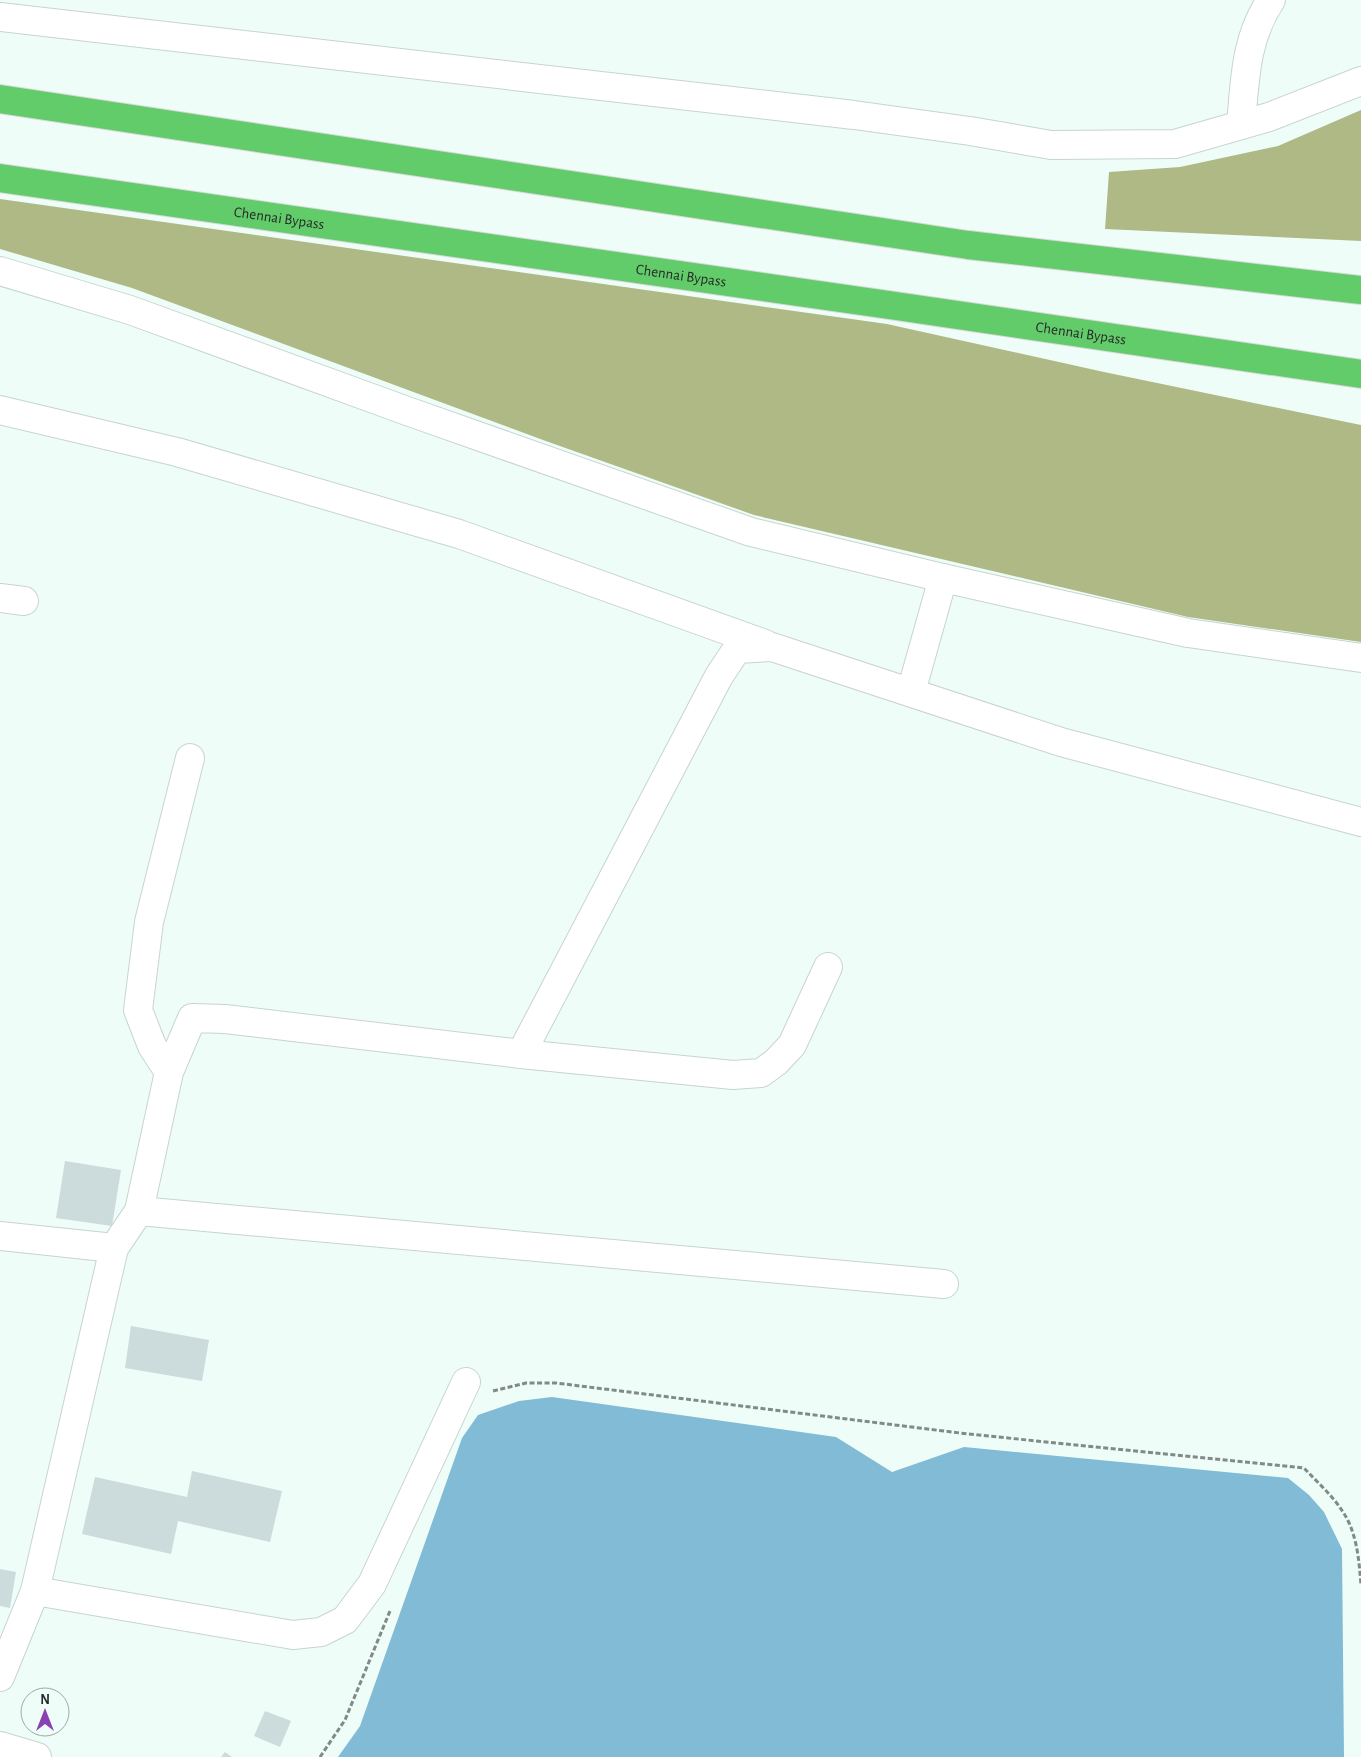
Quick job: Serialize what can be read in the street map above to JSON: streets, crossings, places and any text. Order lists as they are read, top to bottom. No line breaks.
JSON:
{"streets":{"highway":["Chennai Bypass"]},"north":"top"}
